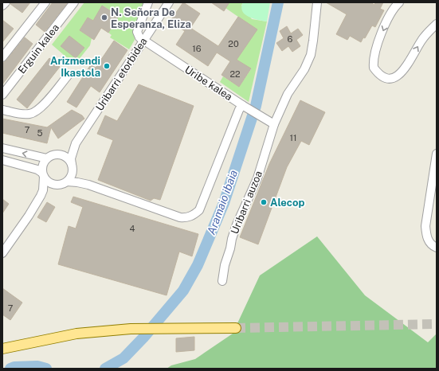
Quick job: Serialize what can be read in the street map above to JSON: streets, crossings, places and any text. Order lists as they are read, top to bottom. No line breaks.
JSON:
{"streets":{"street":["Erguin kalea","Uribarri etorbidea","Uribe kalea","Uribarri auzoa"]},"crossings":[["Uribarri etorbidea","Uribe kalea"],["Uribe kalea","Uribarri auzoa"]],"water":["Aramaio ibaia"],"places":["N. Señora De Esperanza, Eliza","Arizmendi Ikastola","Alecop"],"house_numbers":["6","20","16","22","7","5","11","4","7"]}
